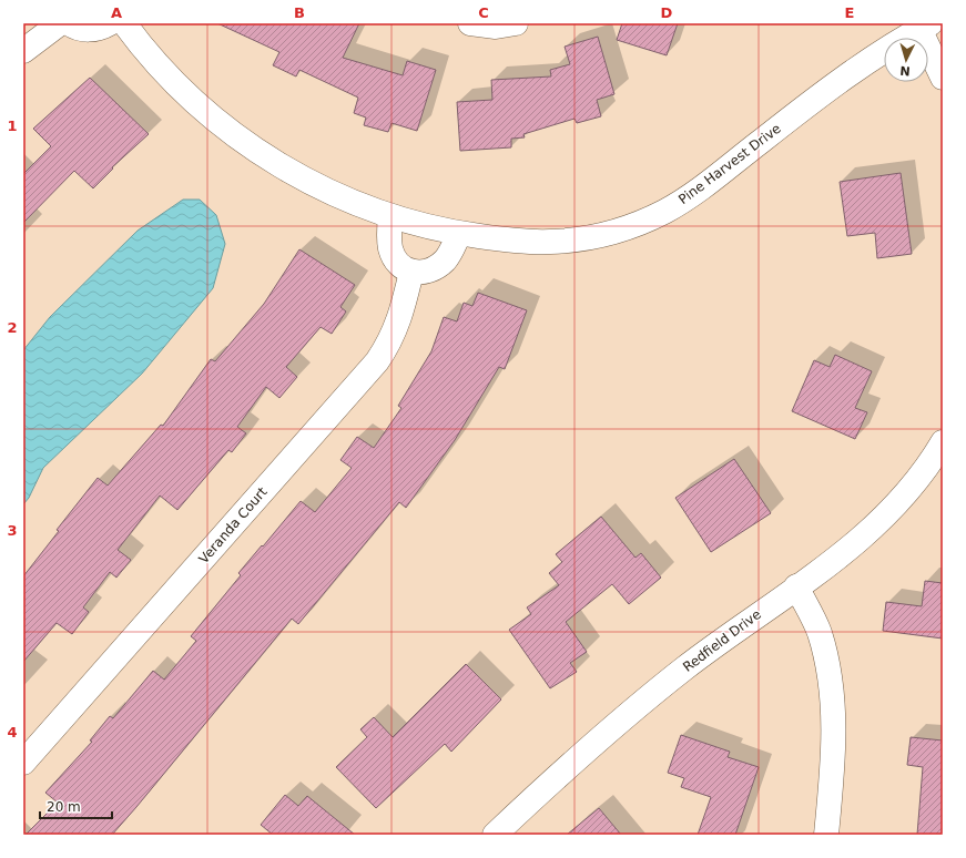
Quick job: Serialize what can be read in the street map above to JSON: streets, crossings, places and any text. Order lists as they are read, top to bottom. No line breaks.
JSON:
{"streets":{"street":["Pine Harvest Drive","Veranda Court","Redfield Drive"]},"scale_bar":"20 m","north":"bottom","grid":{"columns":["A","B","C","D","E"],"rows":["1","2","3","4"]}}
